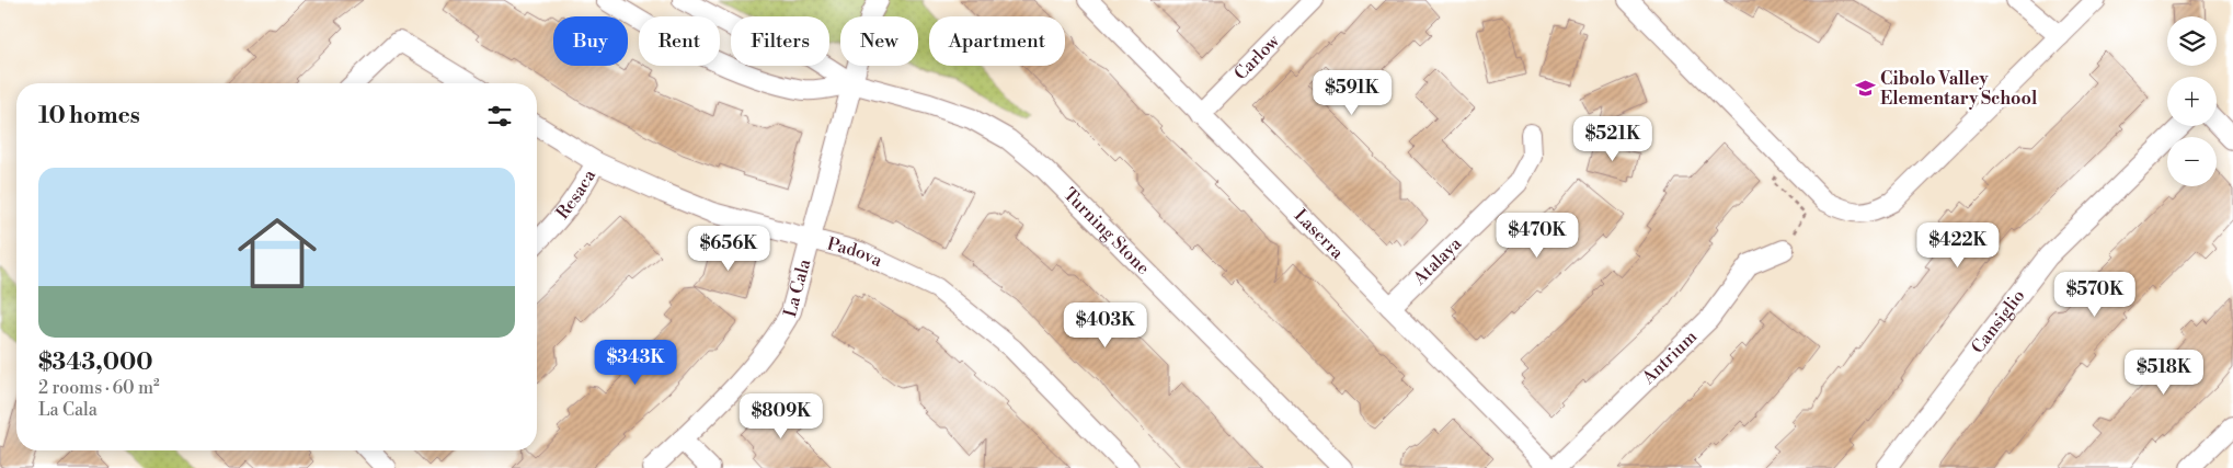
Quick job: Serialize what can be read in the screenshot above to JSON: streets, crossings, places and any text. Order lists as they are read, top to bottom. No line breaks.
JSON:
{"streets":{"street":["Carlow","Resaca","Turning Stone","Laserra","Padova","Atalaya","La Cala","Cansiglio","Antrium"]},"crossings":[["Carlow","Laserra"],["Resaca","Padova"],["Turning Stone","La Cala"],["Laserra","Atalaya"],["Padova","La Cala"]],"places":{"school or university":["Cibolo Valley Elementary School"]},"page":{"map_buttons":["+","−"],"chip":["Buy","Rent","Filters","New","Apartment"],"price":["$591K","$521K","$470K","$422K","$656K","$570K","$403K","$343K","$518K","$809K"],"heading":"10 homes","list":[{"name":"$343,000","note":"2 rooms · 60 m² · La Cala"}]}}
